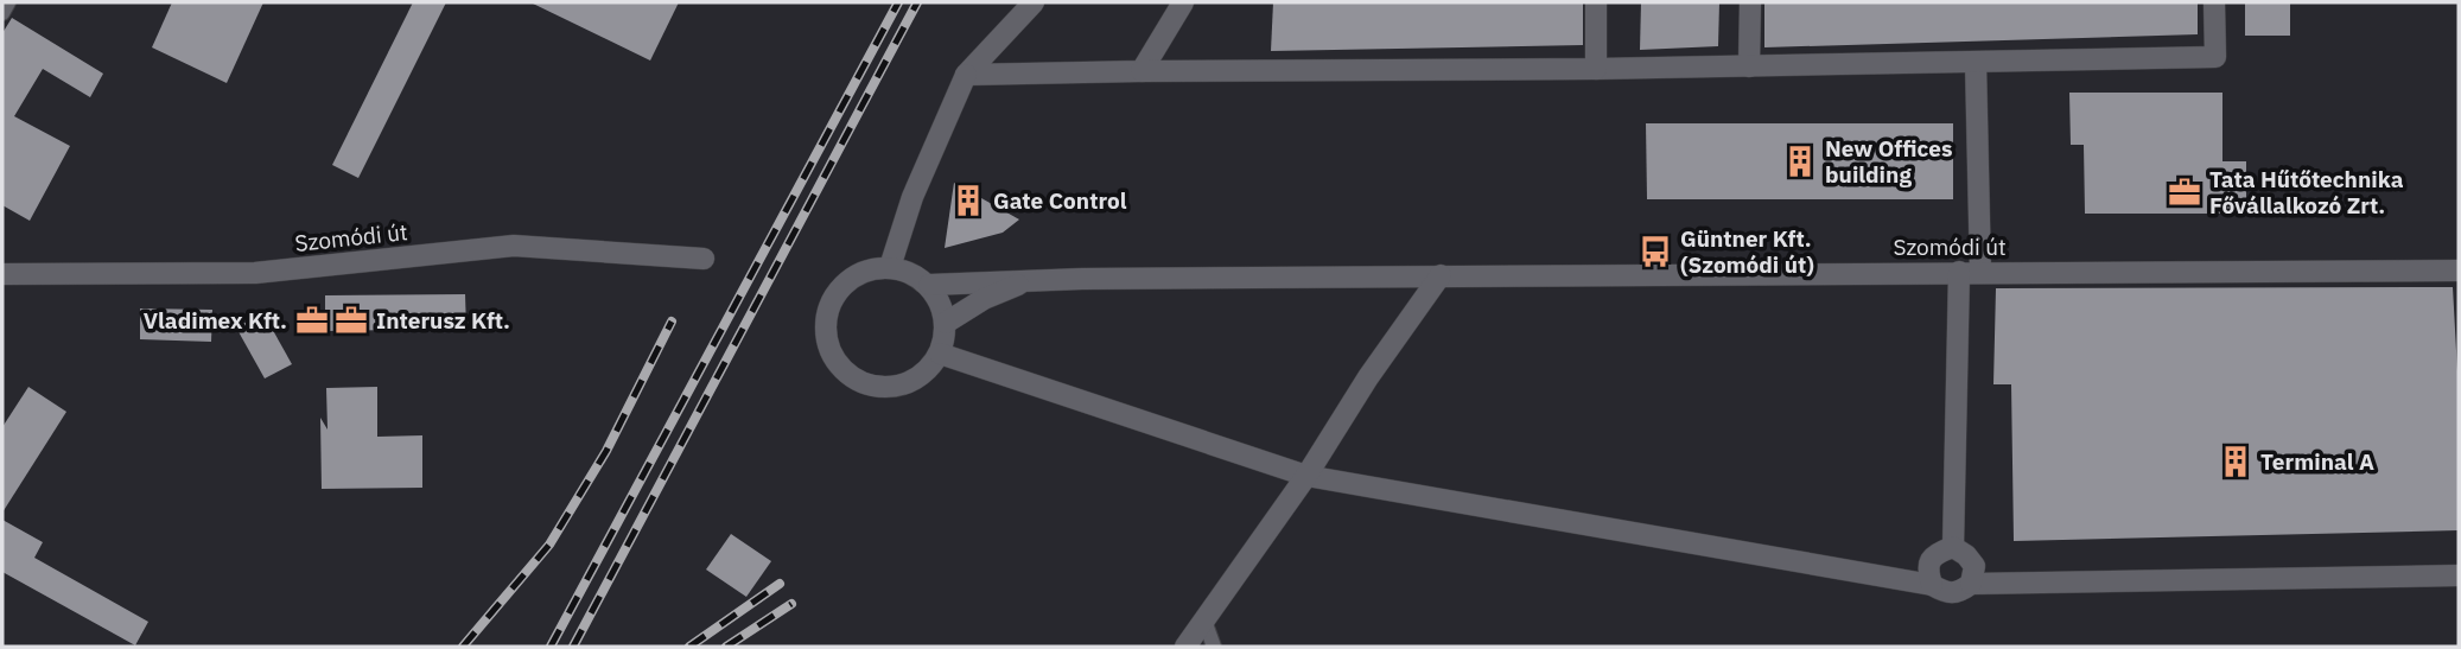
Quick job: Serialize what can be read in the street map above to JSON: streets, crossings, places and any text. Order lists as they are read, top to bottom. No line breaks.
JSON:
{"streets":{"street":["Szomódi út"]},"places":{"building":["New Offices building","Gate Control","Terminal A"],"office":["Tata Hűtőtechnika Fővállalkozó Zrt.","Vladimex Kft.","Interusz Kft."],"bus stop":["Güntner Kft. (Szomódi út)"]}}
